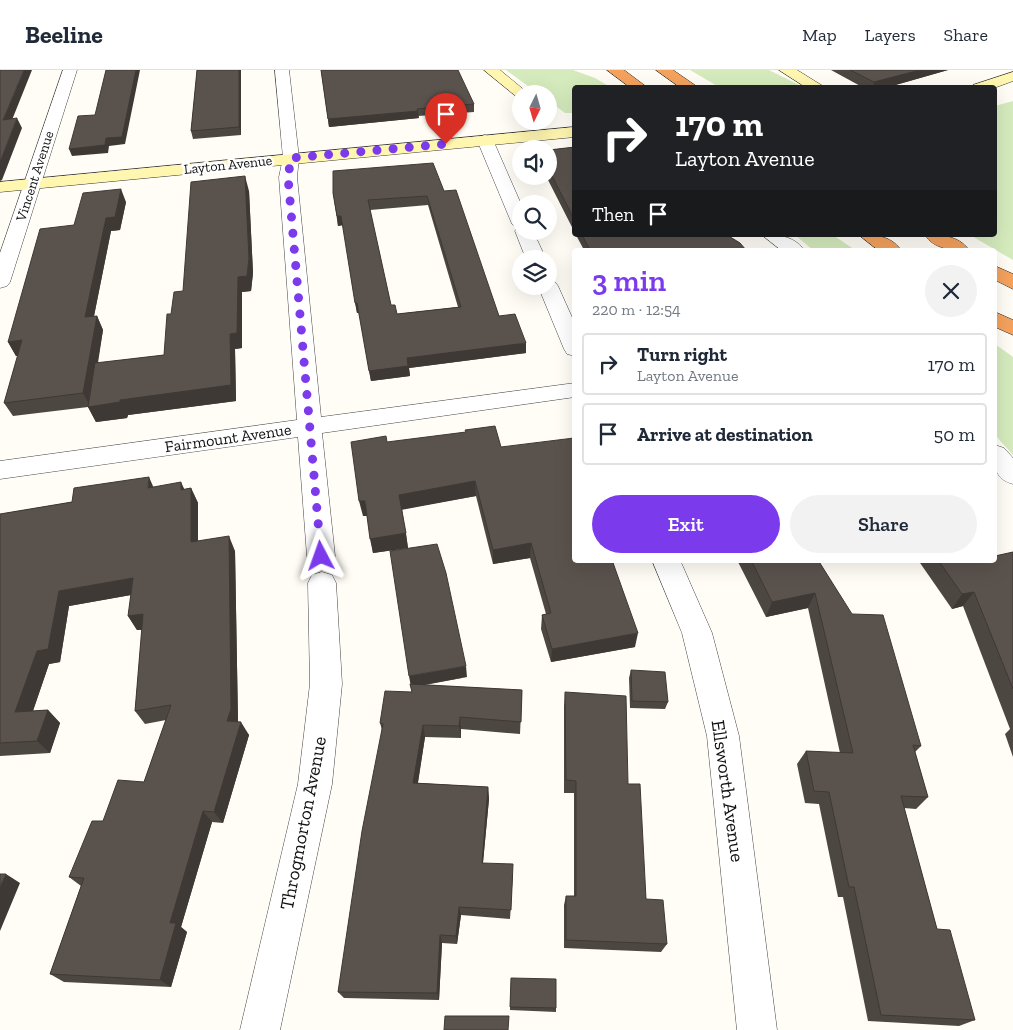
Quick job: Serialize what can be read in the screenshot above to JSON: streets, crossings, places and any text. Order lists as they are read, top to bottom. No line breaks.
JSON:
{"streets":{"street":["Layton Avenue","Vincent Avenue","Fairmount Avenue","Ellsworth Avenue","Throgmorton Avenue"]},"crossings":[["Layton Avenue","Vincent Avenue"],["Layton Avenue","Throgmorton Avenue"],["Fairmount Avenue","Throgmorton Avenue"]],"north":"bottom","page":{"header":"Beeline","nav":["Map","Layers","Share"],"turn":["170 m","Layton Avenue"],"then":"Then","heading":["3 min","220 m · 12:54"],"list":[{"name":"Turn right","note":"Layton Avenue","value":"170 m"},{"name":"Arrive at destination","value":"50 m"}],"buttons":["Exit","Share"]}}
